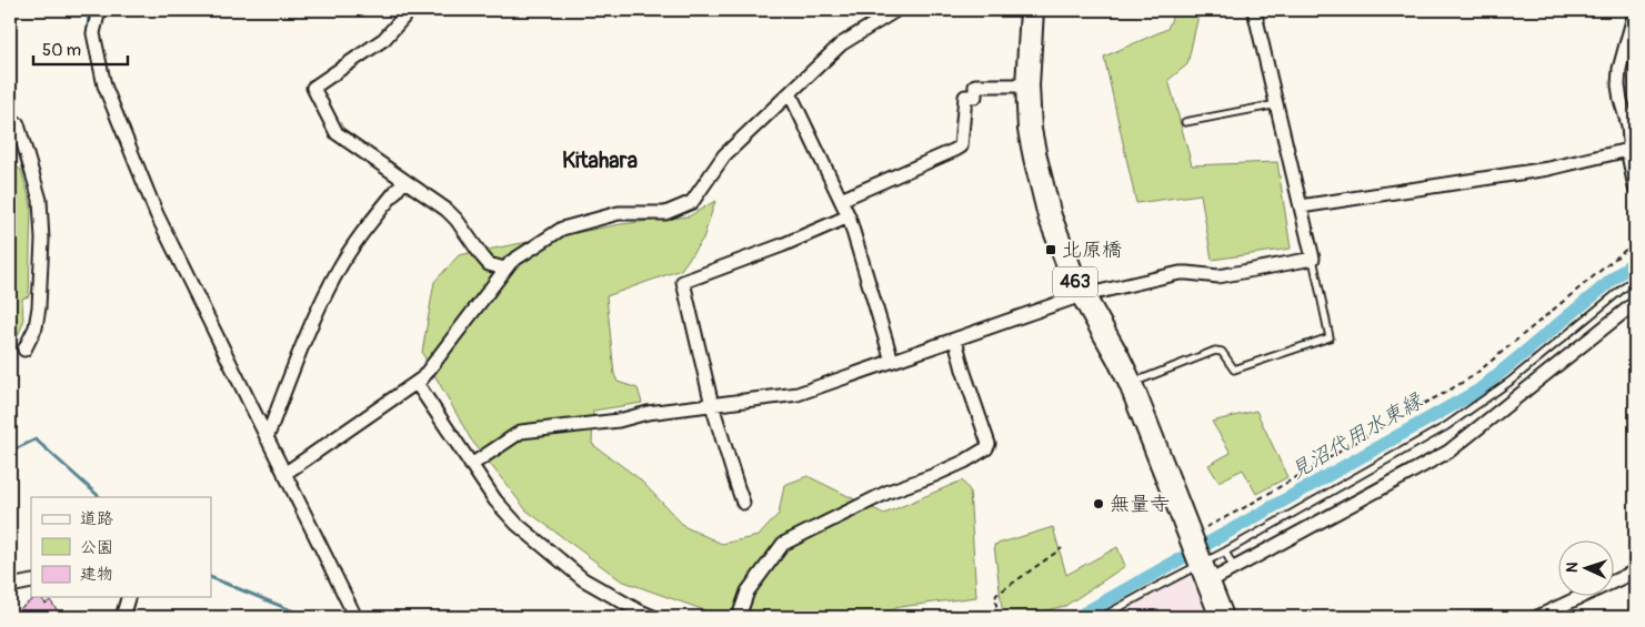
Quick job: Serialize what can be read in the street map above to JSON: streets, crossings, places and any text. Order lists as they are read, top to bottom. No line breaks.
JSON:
{"streets":{"highway":["463"]},"districts":["Kitahara"],"water":["見沼代用水東縁"],"places":{"transit":["北原橋"],"other":["無量寺"]},"legend":["道路","公園","建物"],"scale_bar":"50 m","north":"left"}
